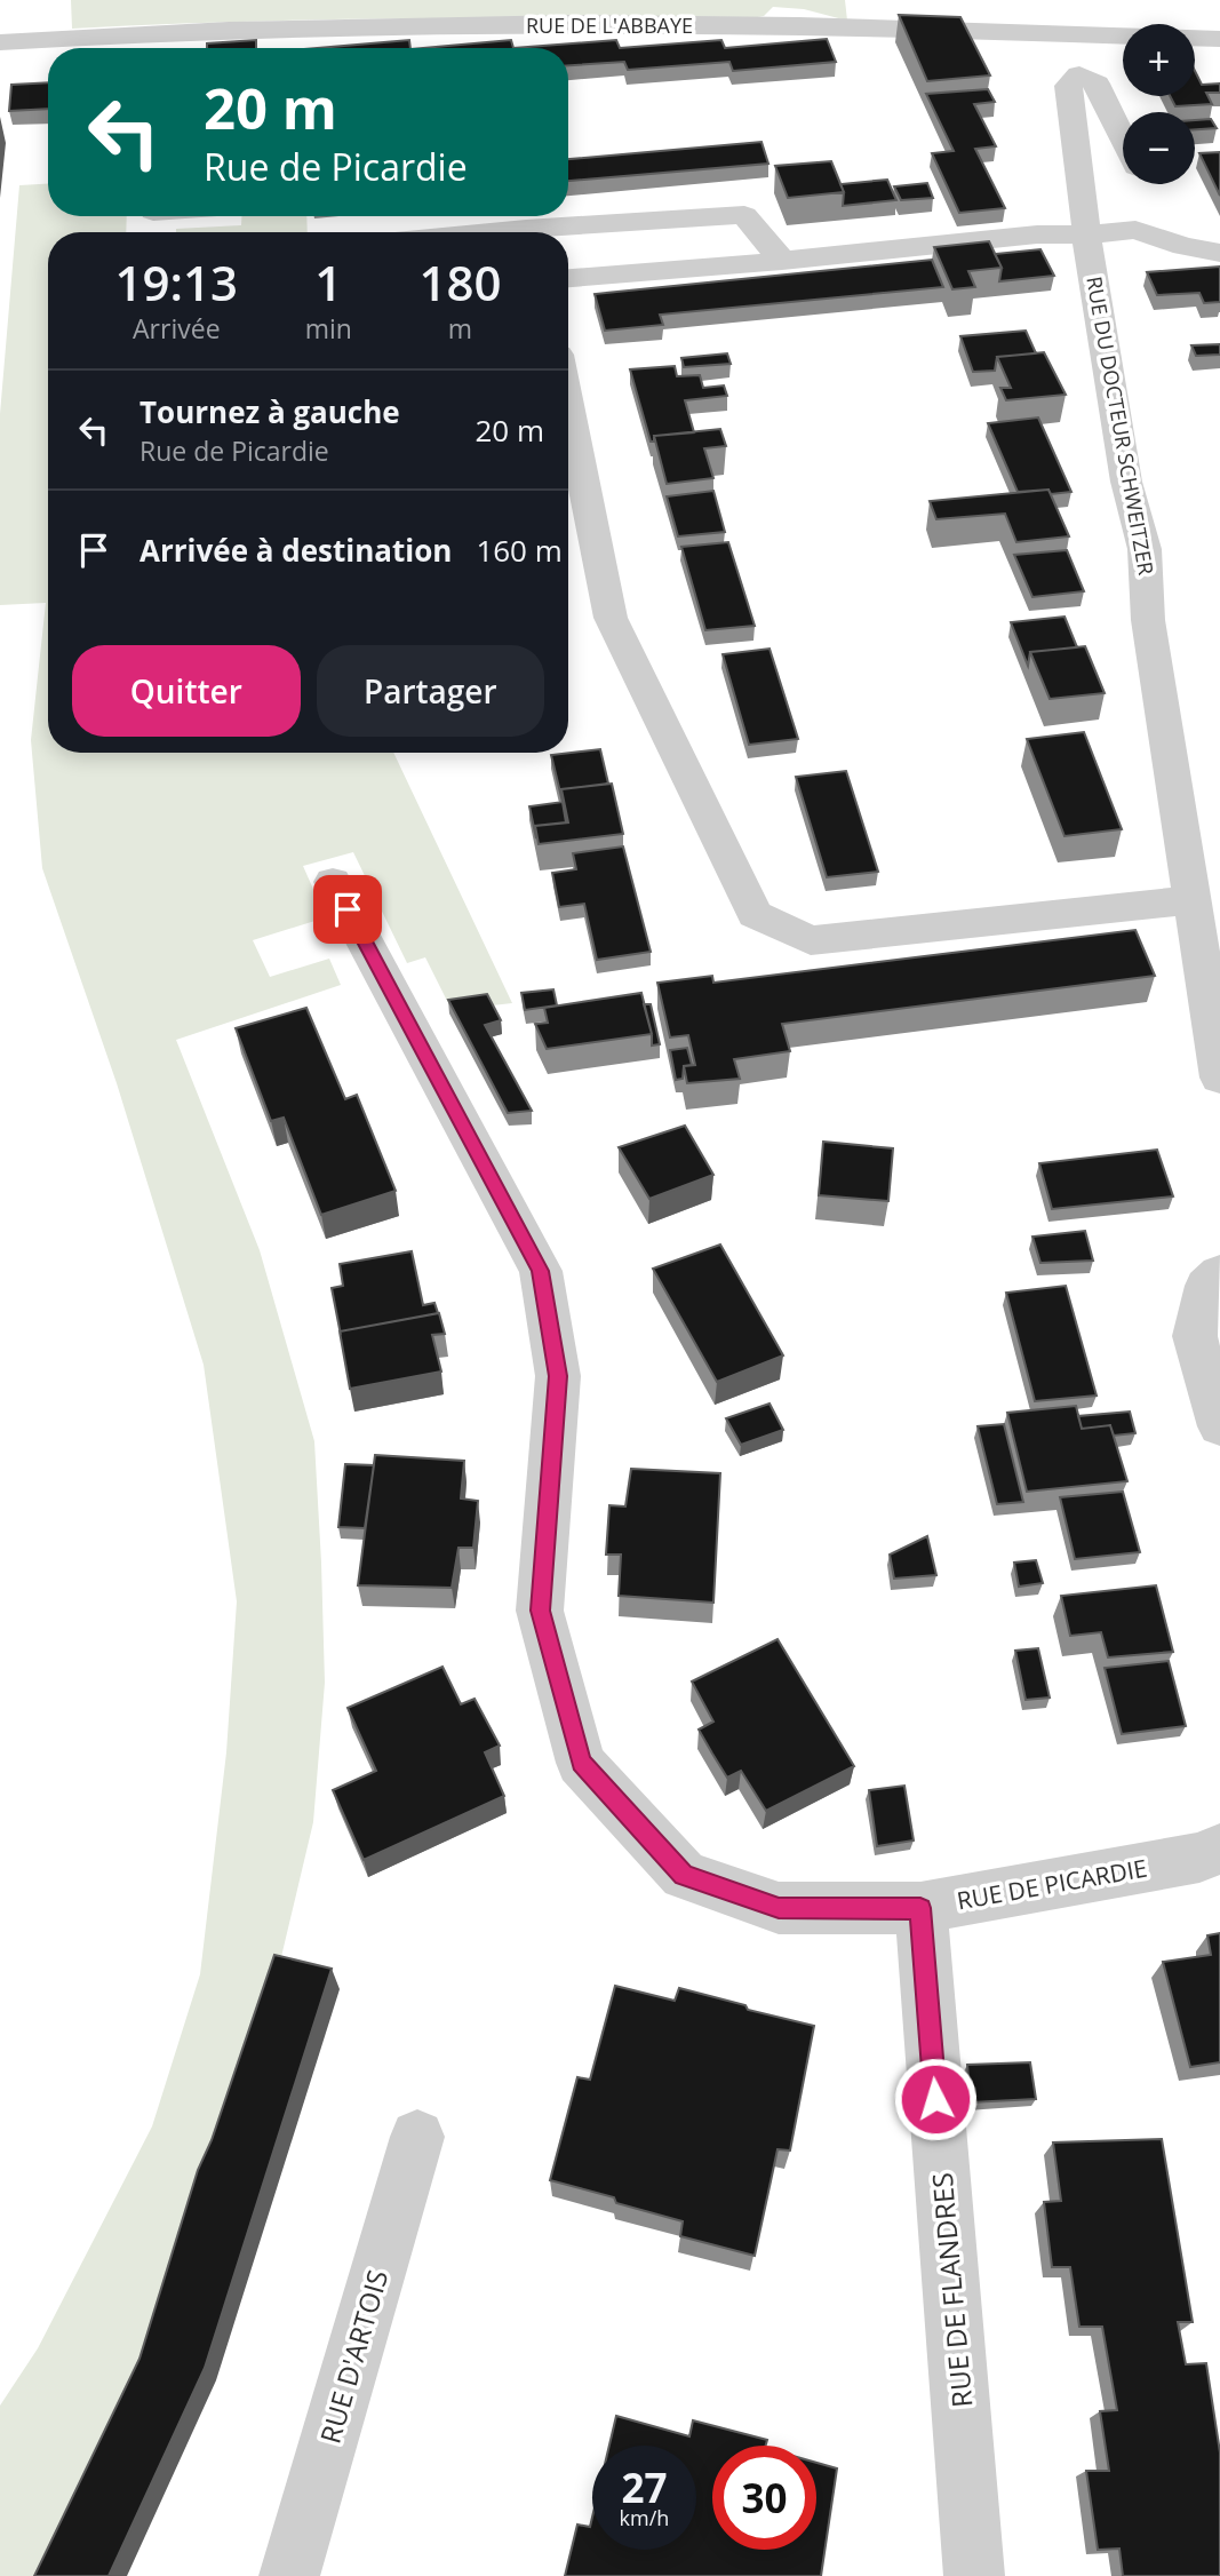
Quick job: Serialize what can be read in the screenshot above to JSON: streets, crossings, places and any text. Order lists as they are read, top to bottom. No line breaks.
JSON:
{"streets":{"street":["RUE DE L'ABBAYE","RUE DU DOCTEUR SCHWEITZER","RUE DE PICARDIE","RUE DE FLANDRES","RUE D'ARTOIS"]},"crossings":[["RUE DE L'ABBAYE","RUE DU DOCTEUR SCHWEITZER"],["RUE DE PICARDIE","RUE DE FLANDRES"]],"page":{"map_buttons":["+","−"],"turn":["20 m","Rue de Picardie"],"eta":["19:13","Arrivée","1","min","180","m"],"list":[{"name":"Tournez à gauche","note":"Rue de Picardie","value":"20 m"},{"name":"Arrivée à destination","value":"160 m"}],"buttons":["Quitter","Partager"],"speed":"27 km/h","limit":"30"}}
